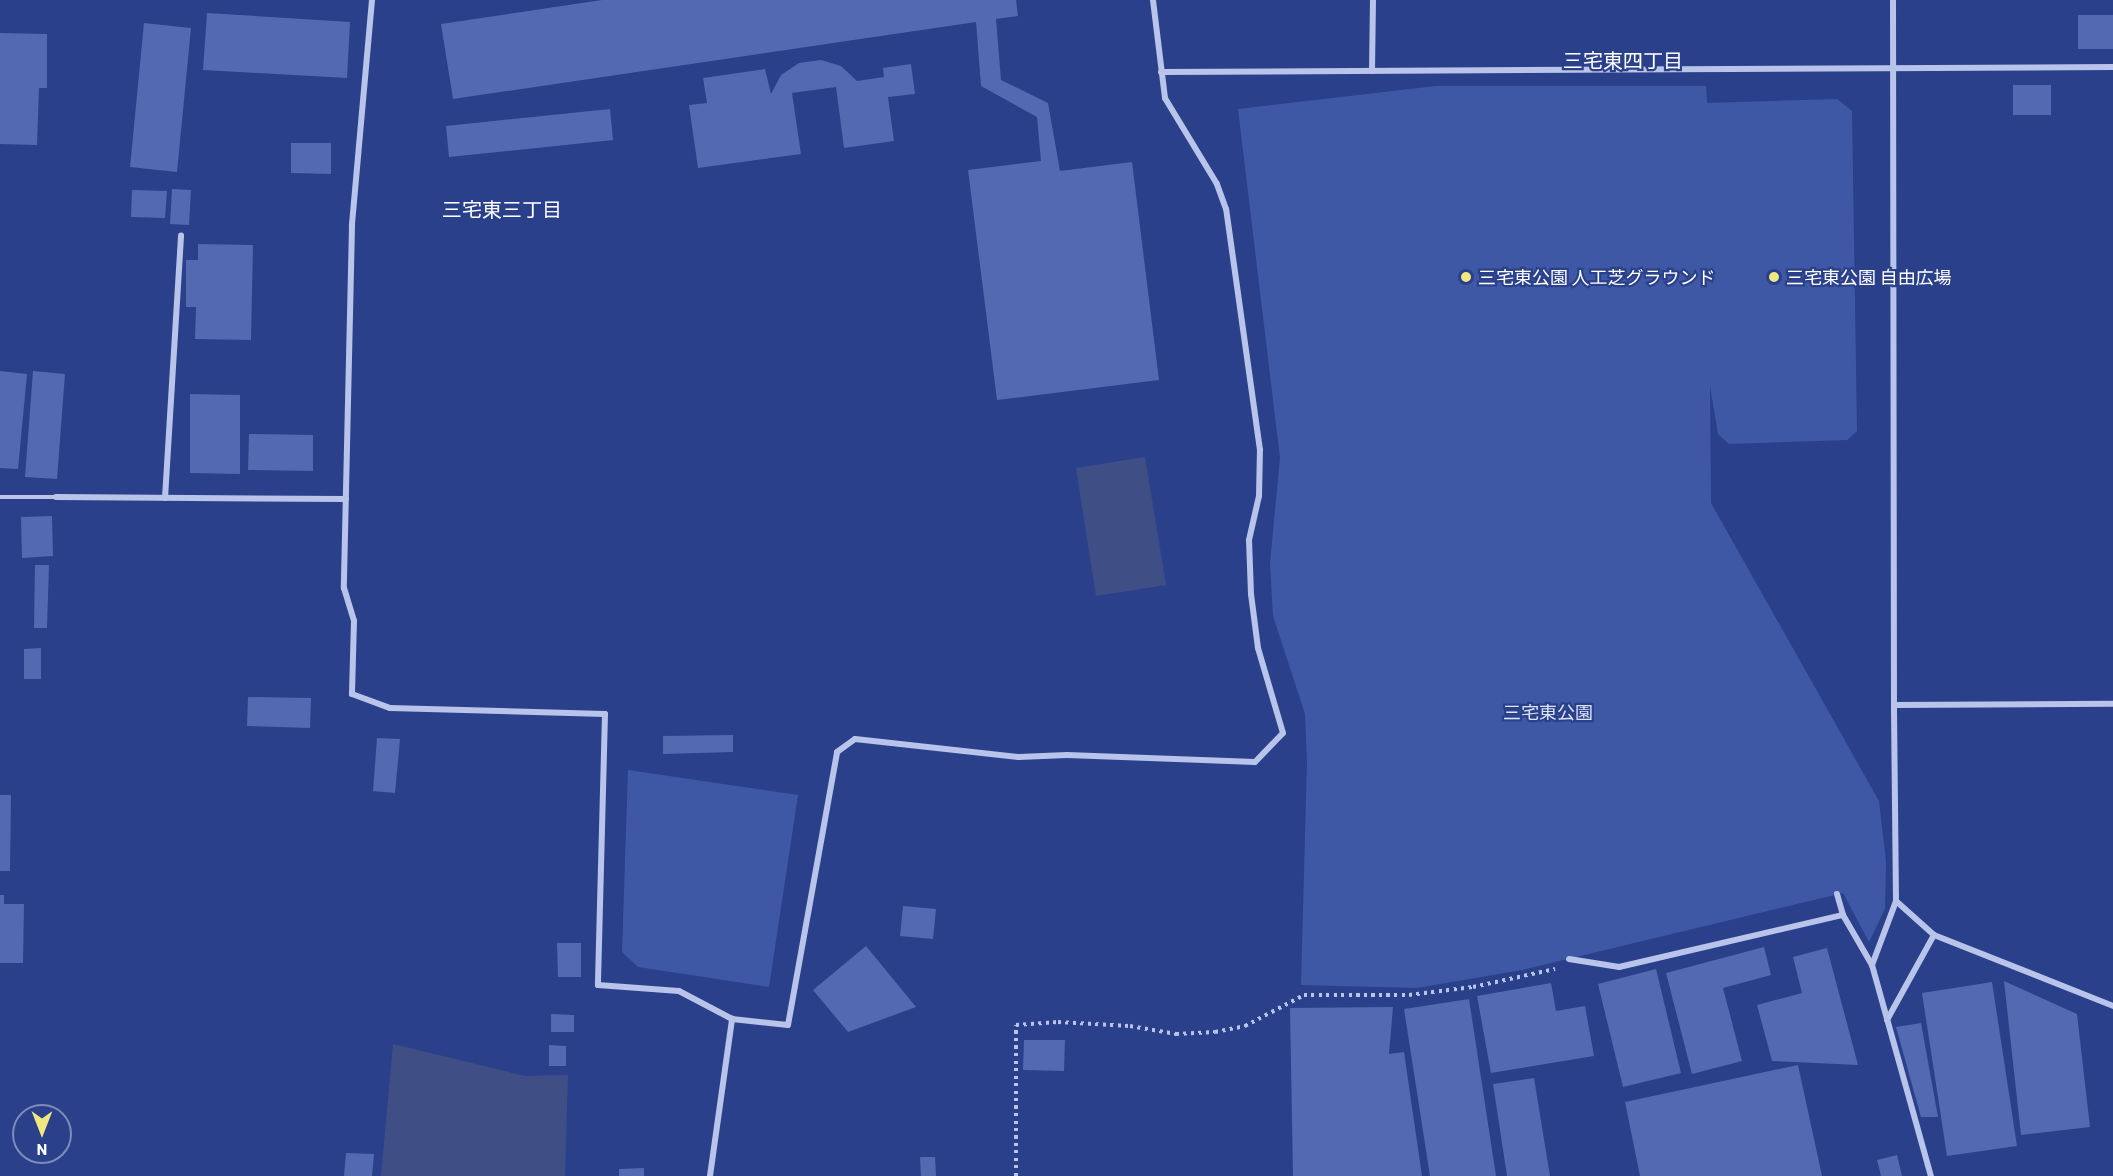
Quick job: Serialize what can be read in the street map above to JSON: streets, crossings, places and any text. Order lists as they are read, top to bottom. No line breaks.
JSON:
{"districts":["三宅東四丁目","三宅東三丁目"],"parks":["三宅東公園"],"places":["三宅東公園 人工芝グラウンド","三宅東公園 自由広場"],"north":"bottom"}
